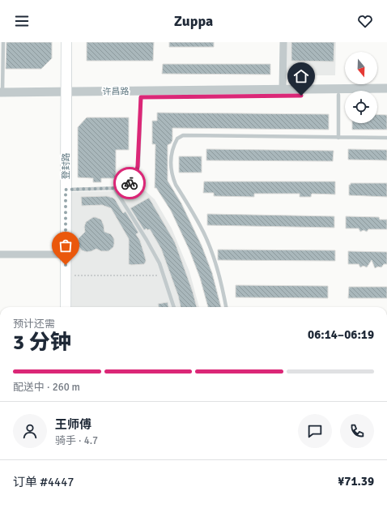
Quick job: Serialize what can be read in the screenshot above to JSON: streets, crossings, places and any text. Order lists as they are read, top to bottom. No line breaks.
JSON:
{"streets":{"main road":["登封路"],"street":["许昌路"]},"crossings":[["许昌路","登封路"]],"north":"bottom","page":{"header":"Zuppa","heading":["3 分钟","预计还需","06:14–06:19"],"panel":["王师傅","骑手 · 4.7","订单 #4447","¥71.39"],"bar":"配送中 · 260 m"}}
